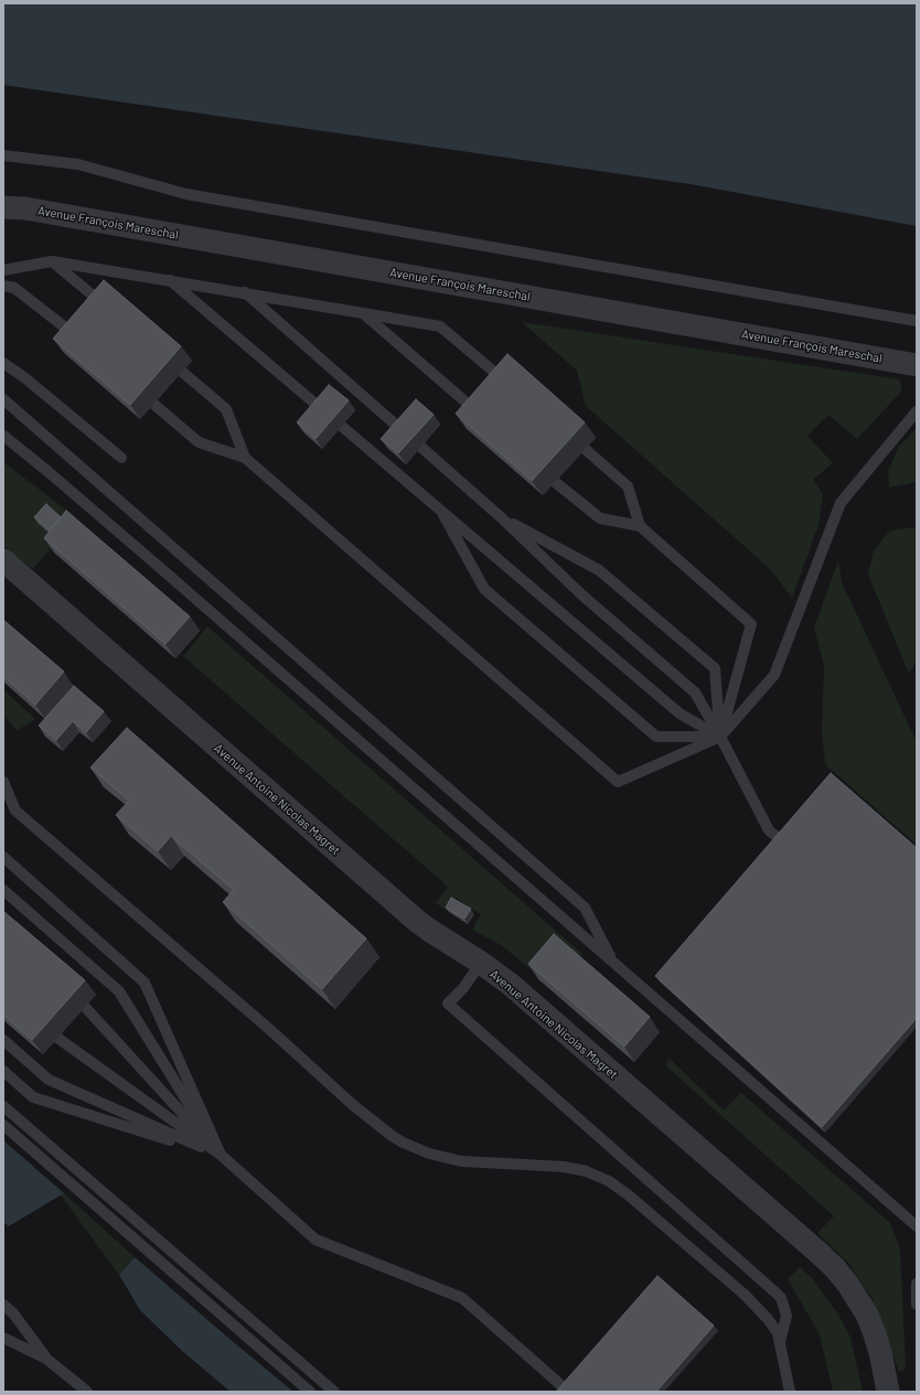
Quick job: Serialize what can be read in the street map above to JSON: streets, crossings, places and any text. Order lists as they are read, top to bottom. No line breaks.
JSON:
{"streets":{"street":["Avenue François Mareschal","Avenue Antoine Nicolas Magret"]}}
